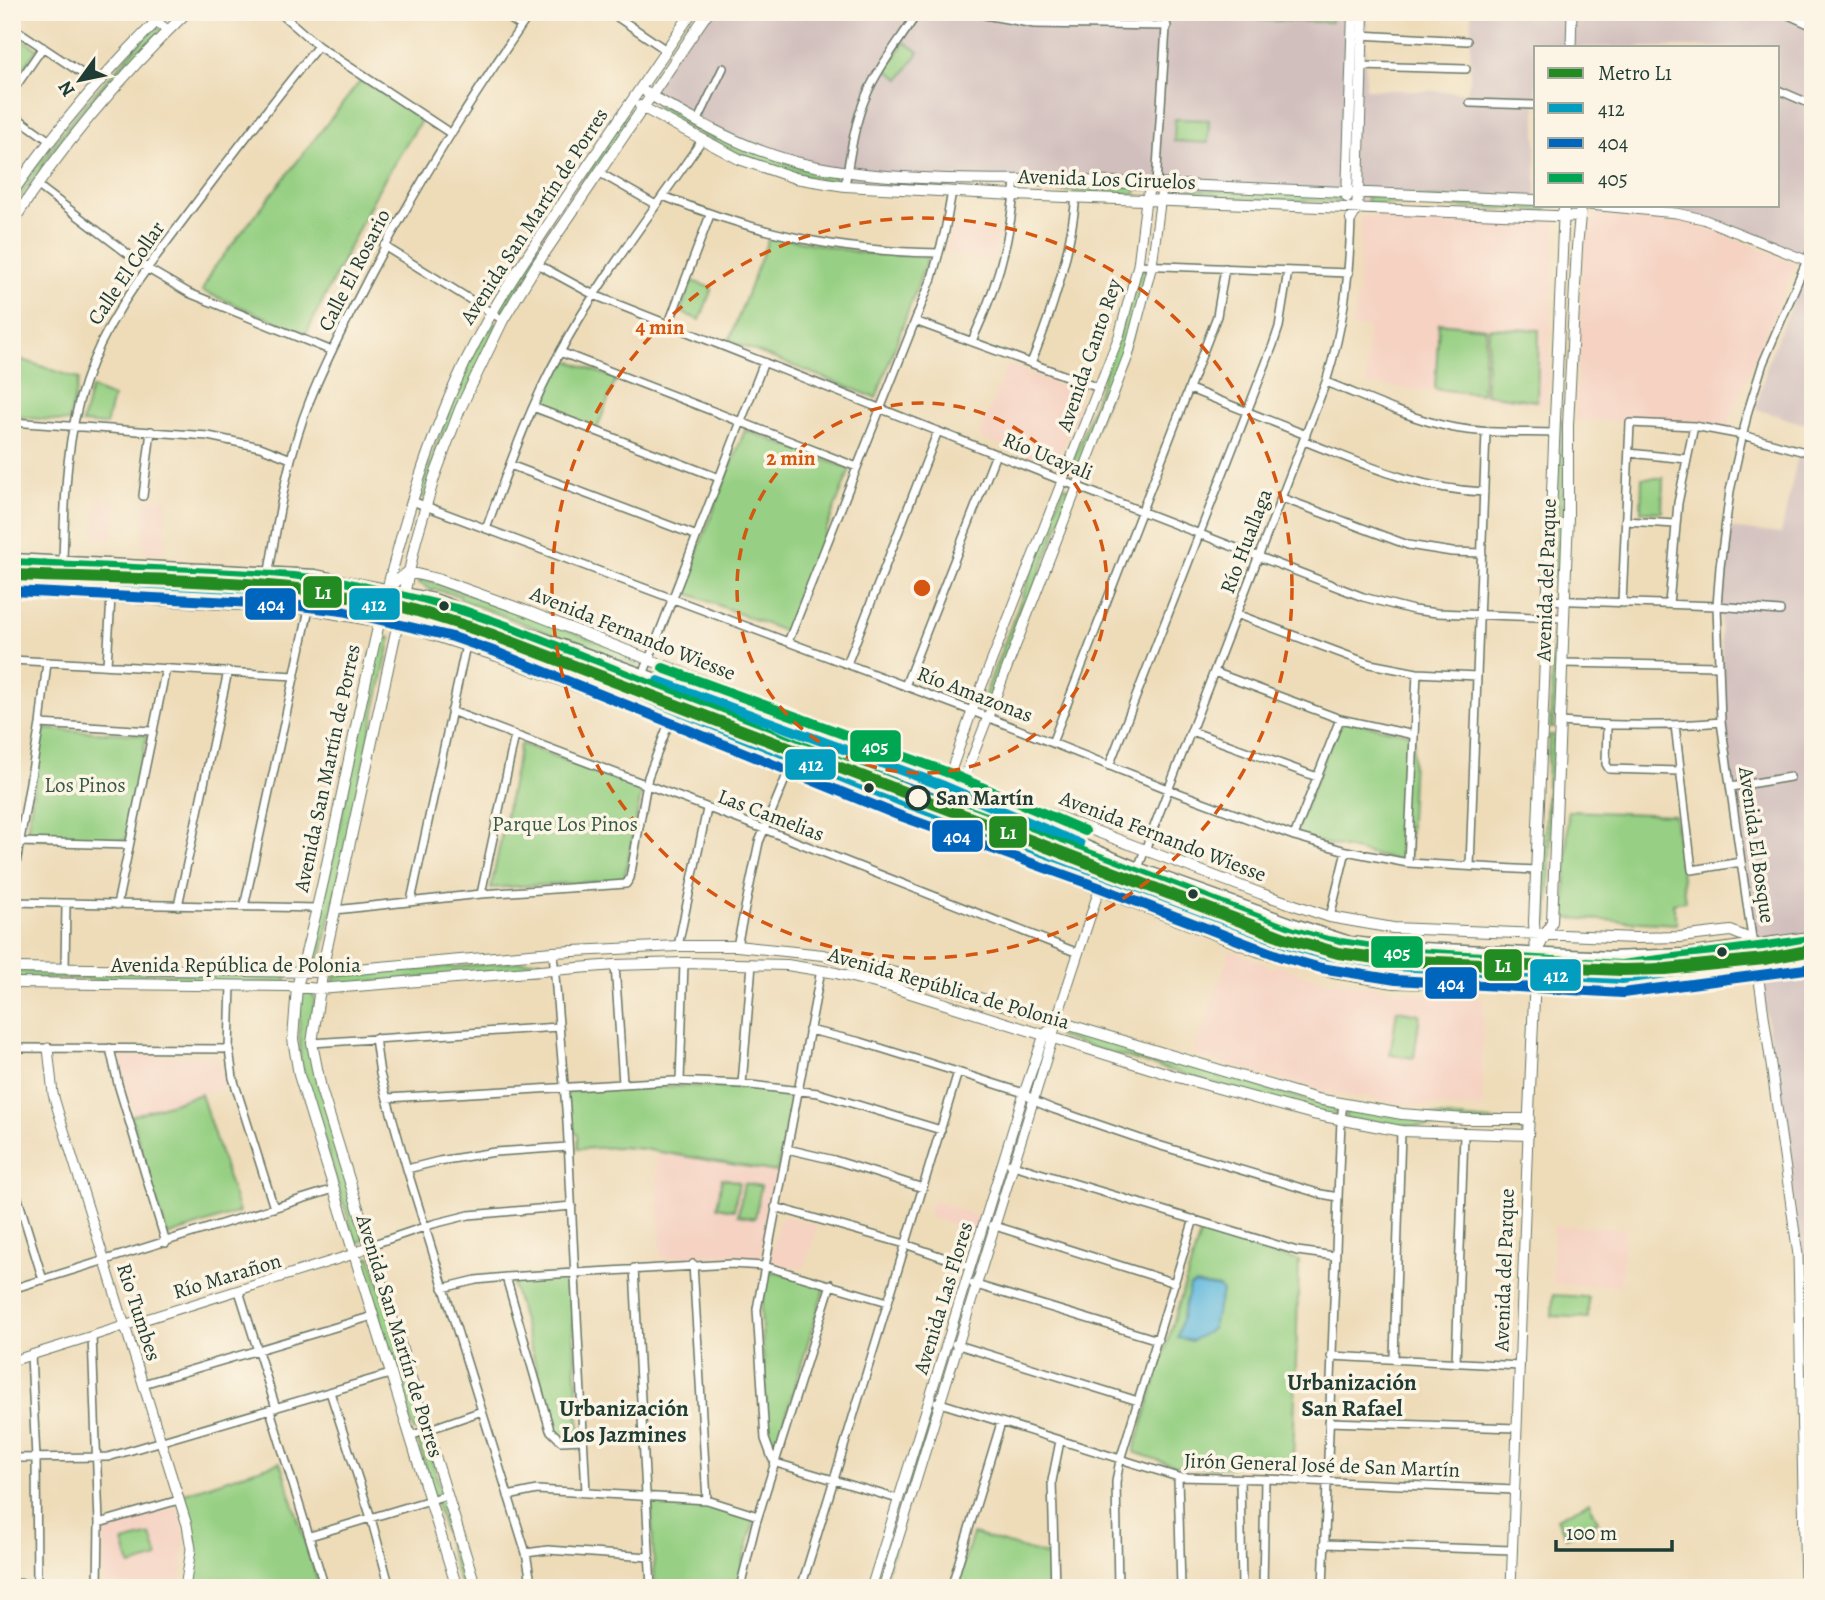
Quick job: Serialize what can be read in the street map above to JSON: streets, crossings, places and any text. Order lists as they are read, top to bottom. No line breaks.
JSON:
{"streets":{"main road":["Avenida Los Ciruelos","Avenida San Martín de Porres","Avenida del Parque","Avenida Fernando Wiesse","Avenida República de Polonia"],"street":["Calle El Rosario","Calle El Collar","Avenida Canto Rey","Río Ucayali","Río Huallaga","Río Amazonas","Las Camelias","Avenida El Bosque","Río Marañon","Avenida Las Flores","Rio Tumbes","Jirón General José de San Martín"]},"crossings":[["Avenida Los Ciruelos","Avenida San Martín de Porres"],["Avenida Los Ciruelos","Avenida Canto Rey"],["Avenida Los Ciruelos","Avenida del Parque"],["Avenida San Martín de Porres","Río Ucayali"],["Avenida San Martín de Porres","Avenida Fernando Wiesse"],["Avenida San Martín de Porres","Río Amazonas"],["Avenida San Martín de Porres","Avenida República de Polonia"],["Avenida San Martín de Porres","Río Marañon"],["Calle El Rosario","Avenida Fernando Wiesse"],["Calle El Collar","Avenida Fernando Wiesse"],["Avenida Canto Rey","Río Ucayali"],["Avenida Canto Rey","Avenida Fernando Wiesse"],["Avenida Canto Rey","Río Amazonas"],["Río Ucayali","Río Huallaga"],["Río Ucayali","Avenida del Parque"],["Río Huallaga","Avenida Fernando Wiesse"],["Río Huallaga","Río Amazonas"],["Avenida del Parque","Avenida Fernando Wiesse"],["Avenida del Parque","Río Amazonas"],["Avenida del Parque","Avenida República de Polonia"],["Avenida del Parque","Jirón General José de San Martín"],["Avenida Fernando Wiesse","Avenida El Bosque"],["Las Camelias","Avenida Las Flores"],["Avenida República de Polonia","Avenida Las Flores"],["Río Marañon","Rio Tumbes"],["Avenida Las Flores","Jirón General José de San Martín"]],"districts":["Urbanización San Rafael","Urbanización Los Jazmines"],"parks":["Los Pinos","Parque Los Pinos"],"places":["San Martín"],"lines":["transit line 405","metro line L1","transit line 412","transit line 404"],"legend":["Metro L1","412","404","405"],"scale_bar":"100 m","north":"bottom left","rings":["4 min","2 min"]}
